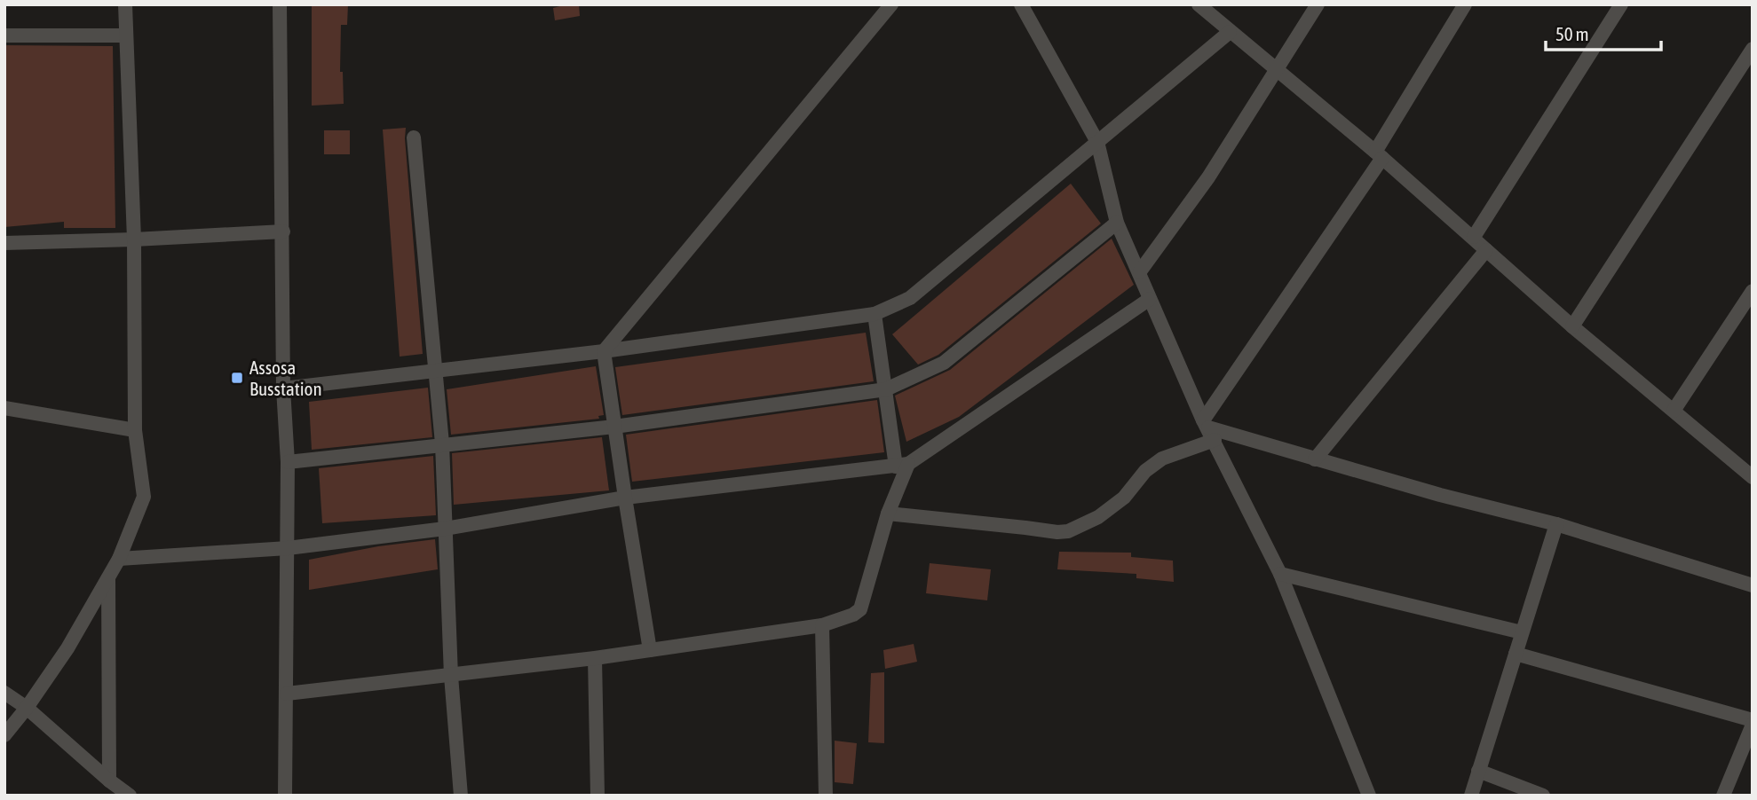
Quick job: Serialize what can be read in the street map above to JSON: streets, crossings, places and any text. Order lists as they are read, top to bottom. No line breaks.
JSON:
{"places":{"transit":["Assosa Busstation"]},"scale_bar":"50 m"}
